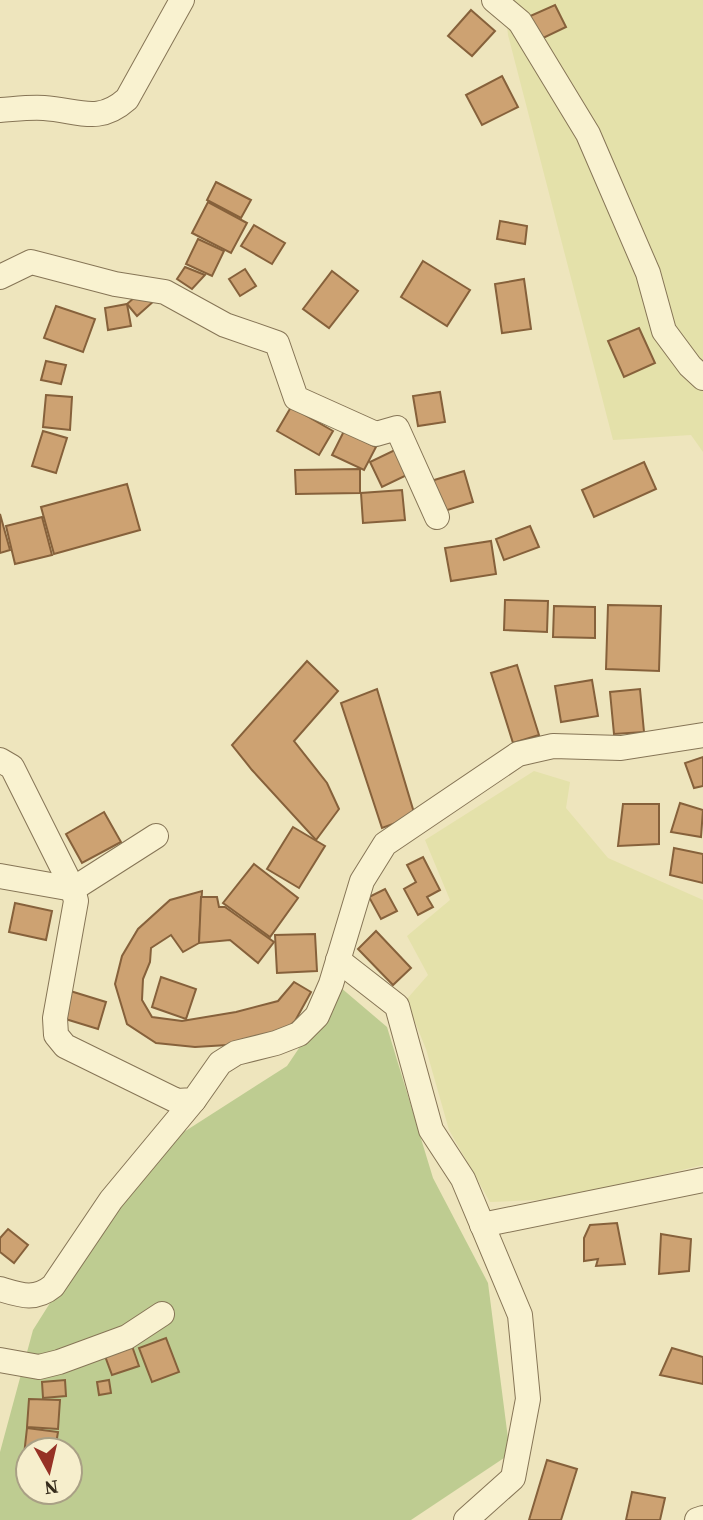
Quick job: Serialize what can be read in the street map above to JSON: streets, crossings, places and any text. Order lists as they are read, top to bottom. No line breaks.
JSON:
{"north":"bottom"}
